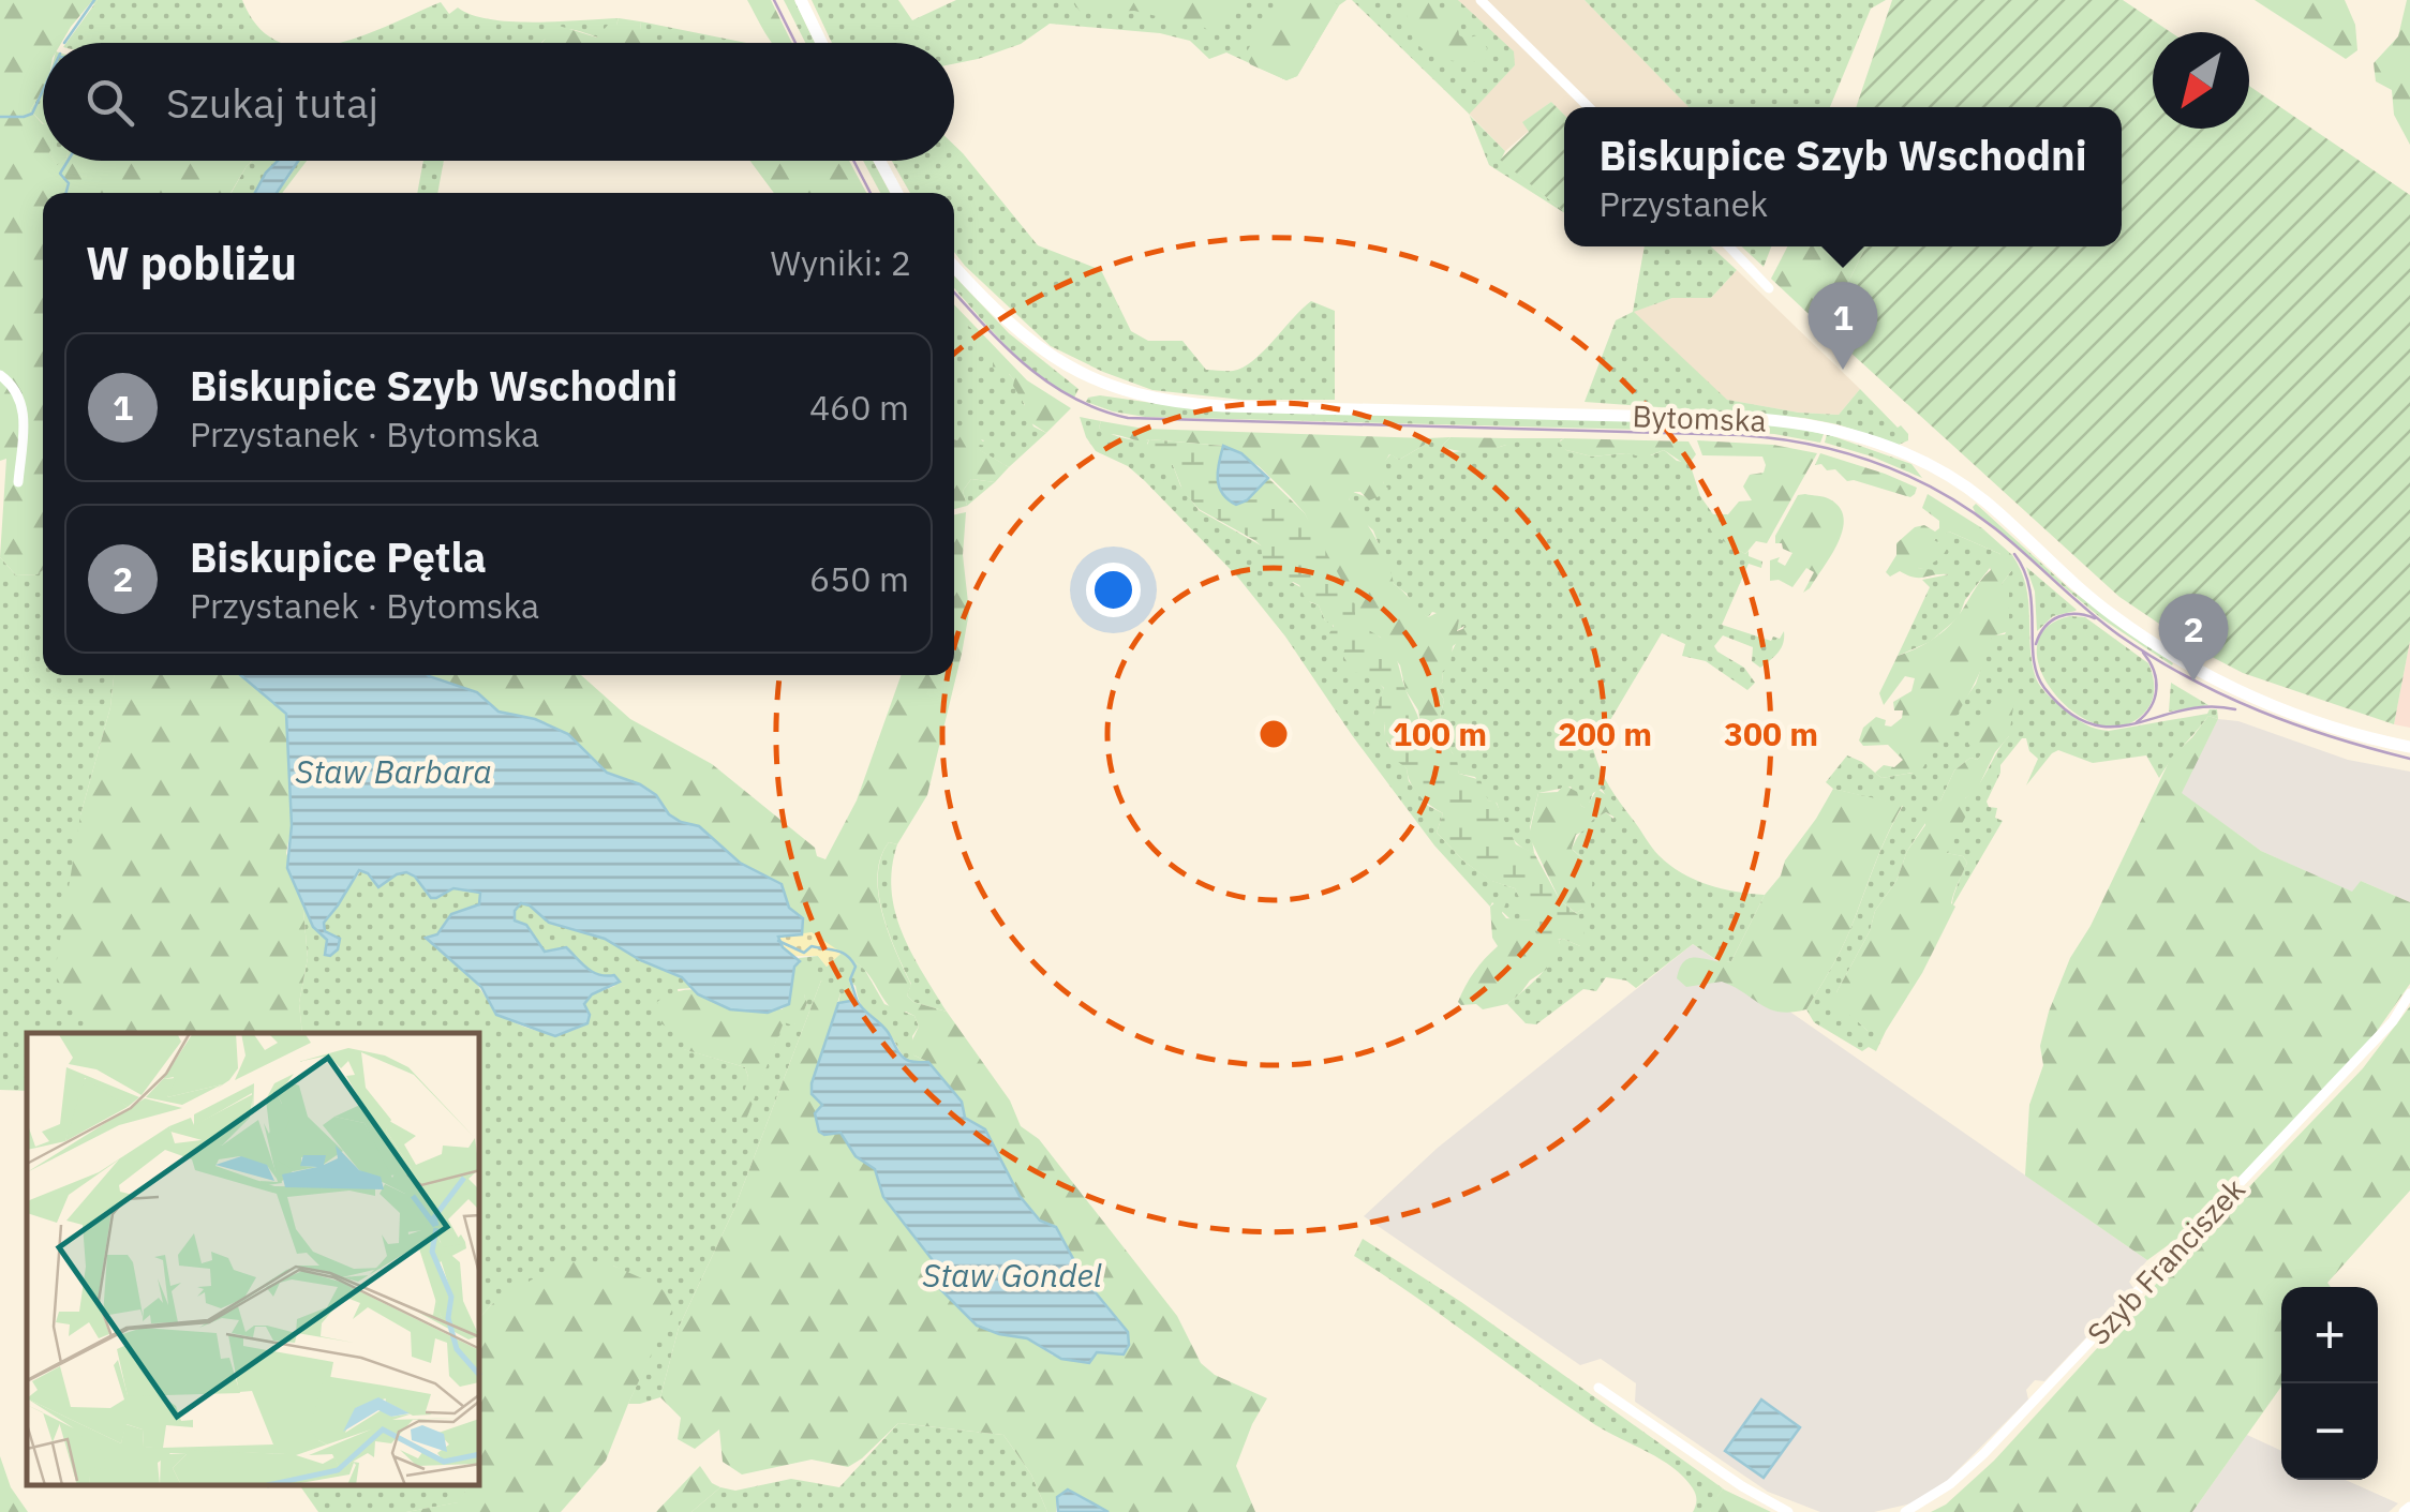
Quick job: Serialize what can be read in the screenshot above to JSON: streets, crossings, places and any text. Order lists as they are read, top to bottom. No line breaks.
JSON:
{"streets":{"street":["Bytomska","Szyb Franciszek"]},"water":["Staw Barbara","Staw Gondel"],"north":"bottom left","page":{"search":"Szukaj tutaj","popup":["Biskupice Szyb Wschodni","Przystanek"],"heading":["W pobliżu","Wyniki: 2"],"pins":["1","2"],"list":[{"mark":"1","name":"Biskupice Szyb Wschodni","note":"Przystanek · Bytomska","value":"460 m"},{"mark":"2","name":"Biskupice Pętla","note":"Przystanek · Bytomska","value":"650 m"}],"map_buttons":["+","−"]},"rings":["100 m","200 m","300 m"]}
